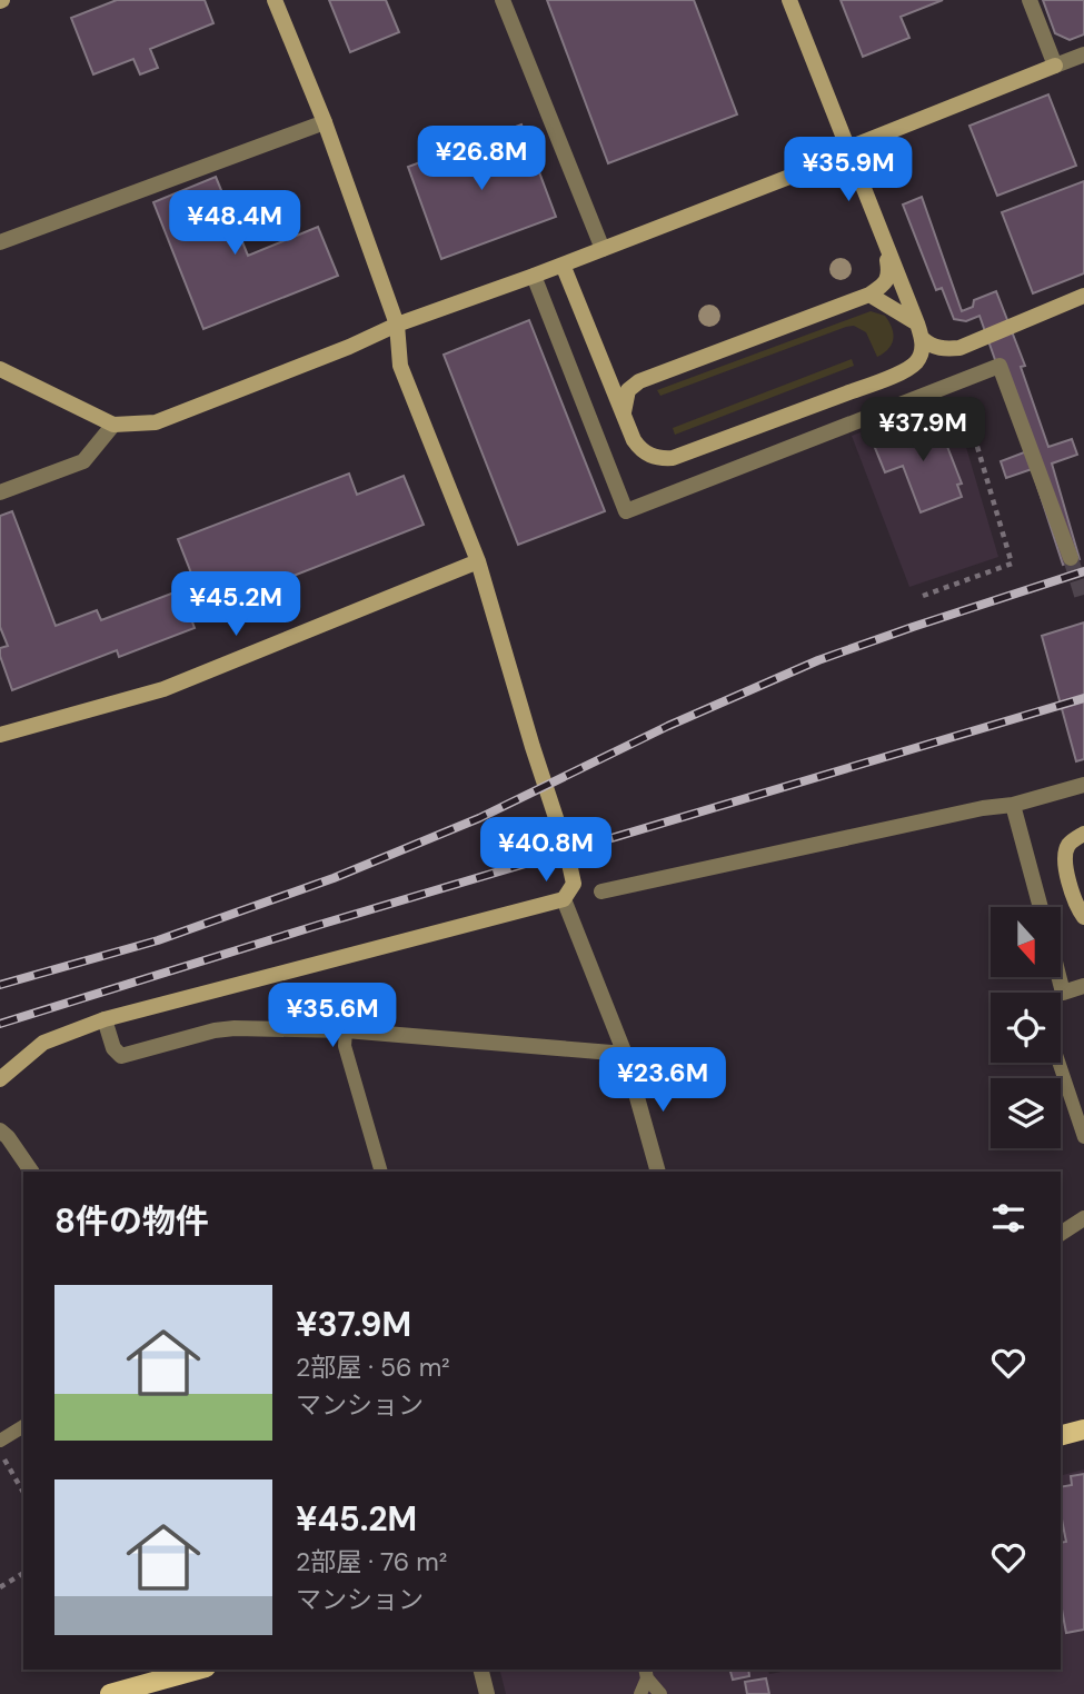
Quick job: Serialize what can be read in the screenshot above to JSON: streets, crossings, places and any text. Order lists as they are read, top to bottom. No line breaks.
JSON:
{"north":"bottom","page":{"price":["¥26.8M","¥35.9M","¥48.4M","¥37.9M","¥45.2M","¥40.8M","¥35.6M","¥23.6M"],"heading":"8件の物件","list":[{"name":"¥37.9M","note":"2部屋 · 56 m² · マンション"},{"name":"¥45.2M","note":"2部屋 · 76 m² · マンション"}]}}
